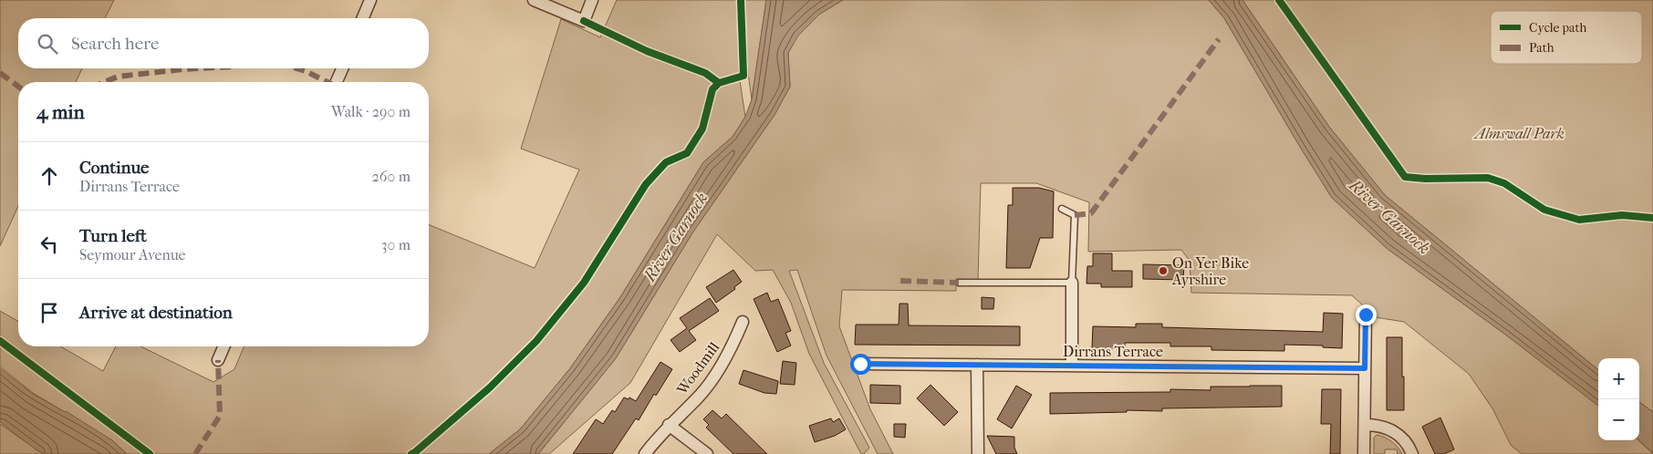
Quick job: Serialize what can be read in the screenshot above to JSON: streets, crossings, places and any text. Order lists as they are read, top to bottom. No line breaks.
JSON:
{"streets":{"street":["Dirrans Terrace","Woodmill"]},"water":["River Garnock"],"parks":["Almswall Park"],"places":["On Yer Bike Ayrshire"],"legend":["Cycle path","Path"],"page":{"search":"Search here","heading":["4 min","Walk · 290 m"],"list":[["Continue","Dirrans Terrace","260 m"],["Turn left","Seymour Avenue","30 m"],"Arrive at destination"],"map_buttons":["+","−"]}}
